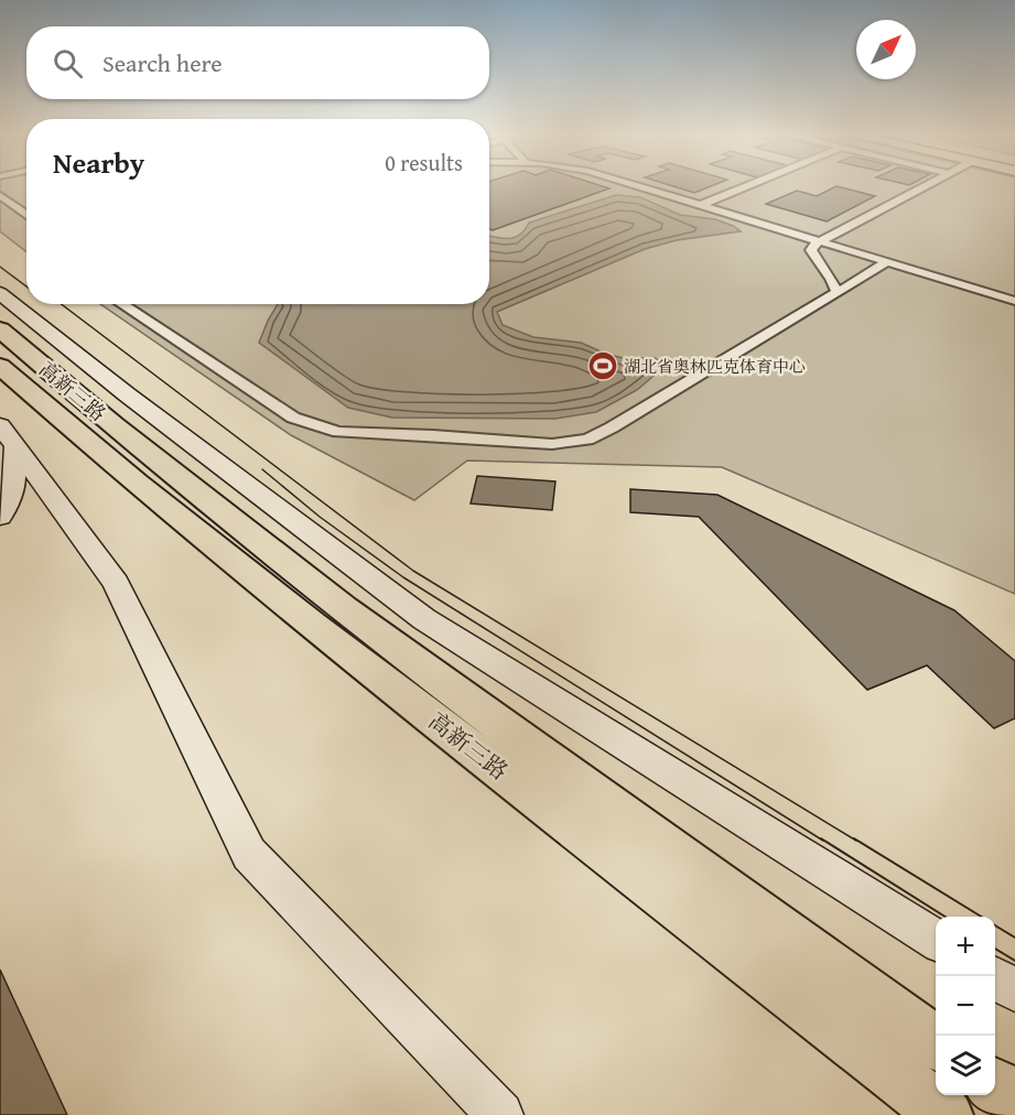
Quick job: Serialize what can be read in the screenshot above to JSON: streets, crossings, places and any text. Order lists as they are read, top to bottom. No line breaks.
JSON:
{"streets":{"highway":["高新三路"]},"places":{"sports":["湖北省奥林匹克体育中心"]},"north":"top right","page":{"search":"Search here","heading":["Nearby","0 results"],"map_buttons":["+","−"]}}
